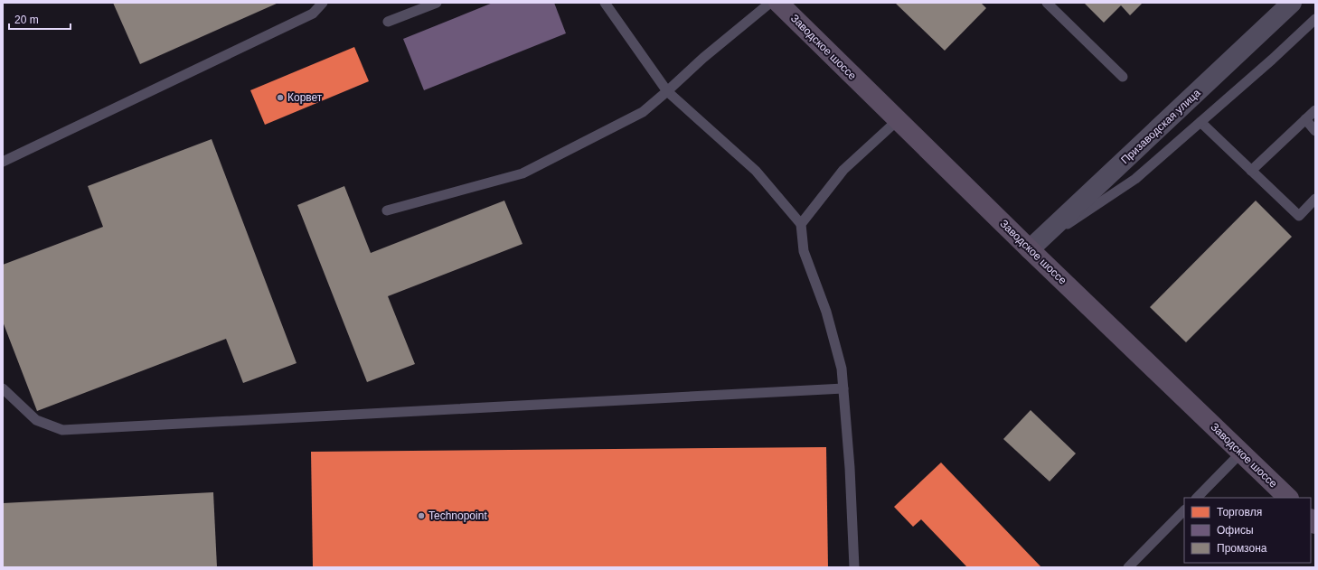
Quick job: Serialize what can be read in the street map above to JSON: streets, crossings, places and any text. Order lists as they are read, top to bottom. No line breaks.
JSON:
{"streets":{"main road":["Заводское шоссе"],"street":["Призаводская улица"]},"crossings":[["Заводское шоссе","Призаводская улица"]],"places":["Корвет","Technopoint"],"legend":["Торговля","Офисы","Промзона"],"scale_bar":"20 m"}
